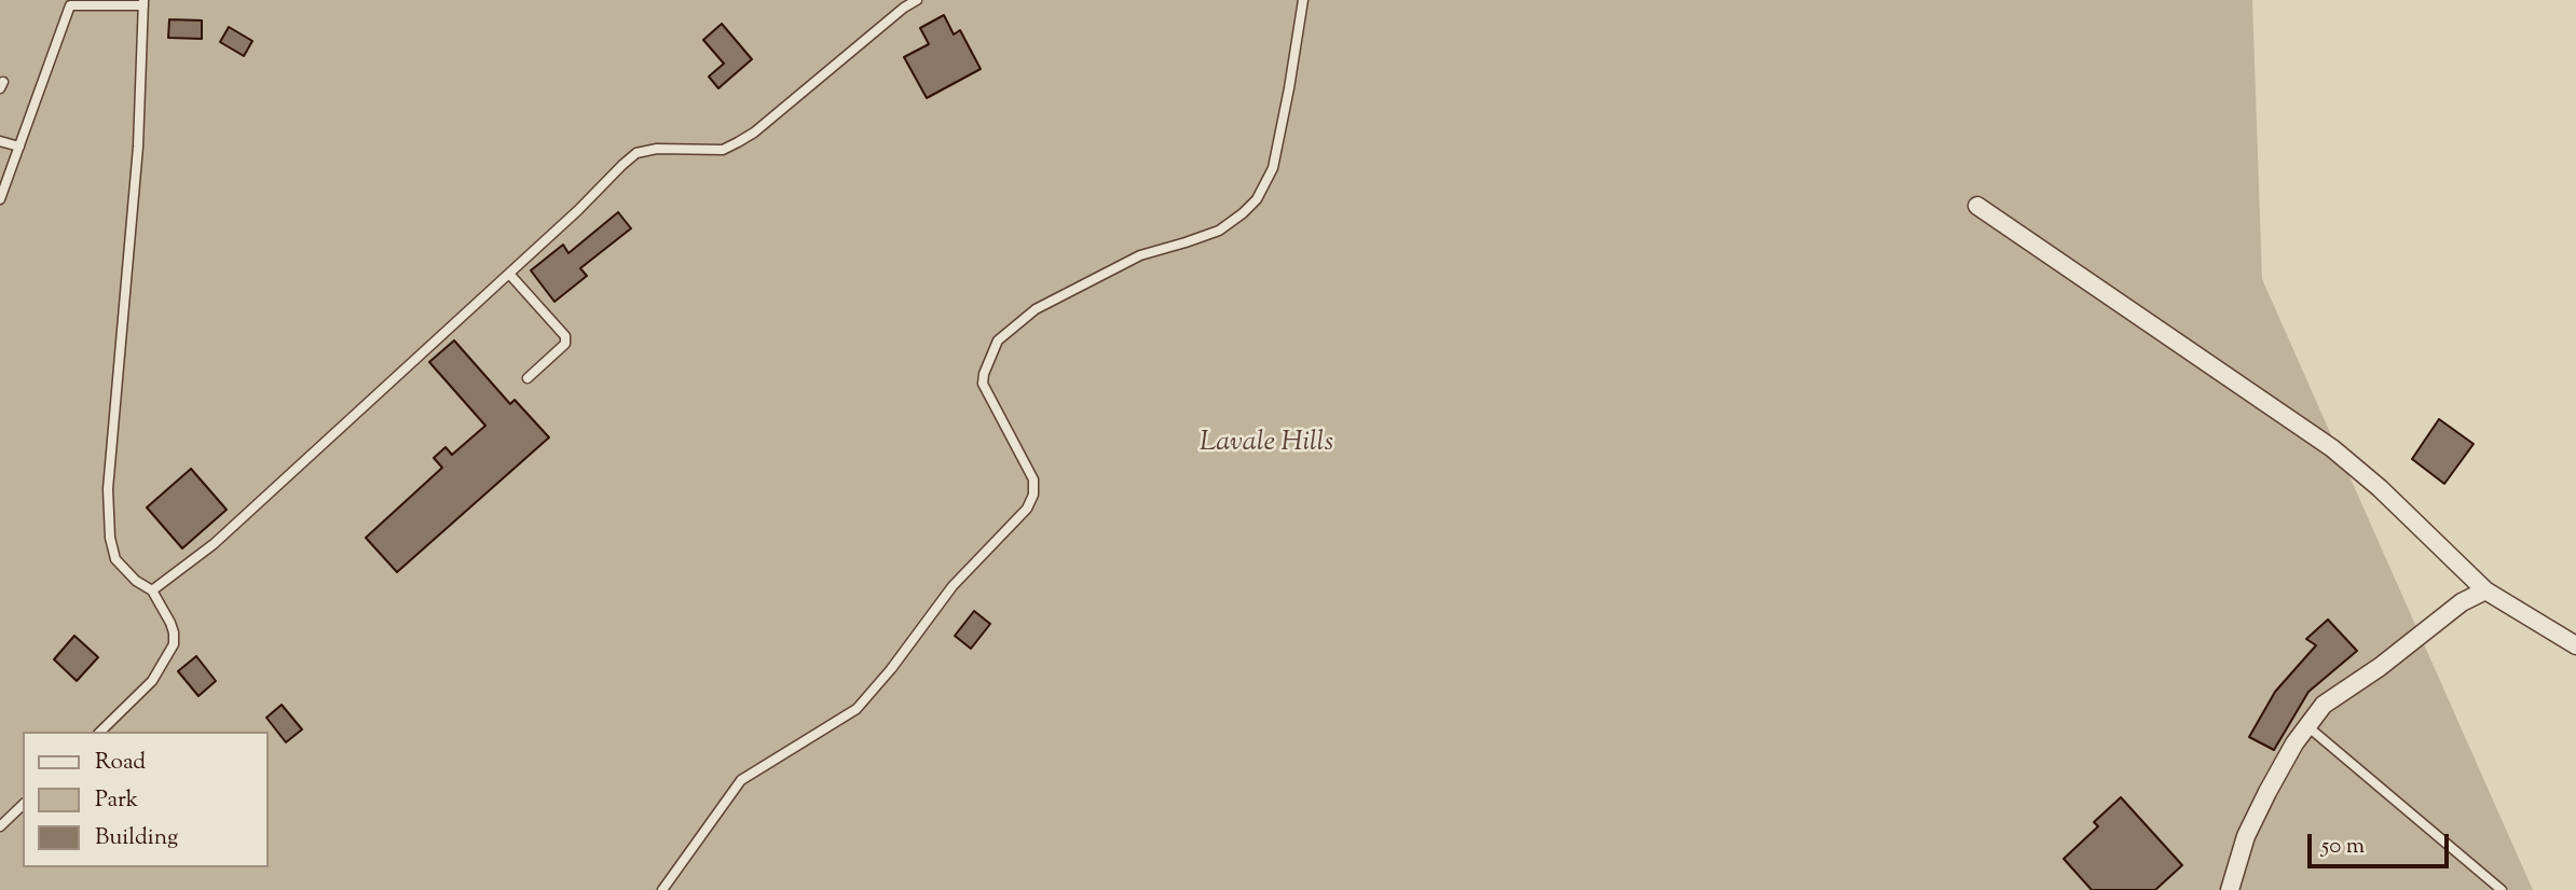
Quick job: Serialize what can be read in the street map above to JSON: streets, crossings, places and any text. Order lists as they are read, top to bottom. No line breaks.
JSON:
{"parks":["Lavale Hills"],"legend":["Road","Park","Building"],"scale_bar":"50 m"}
